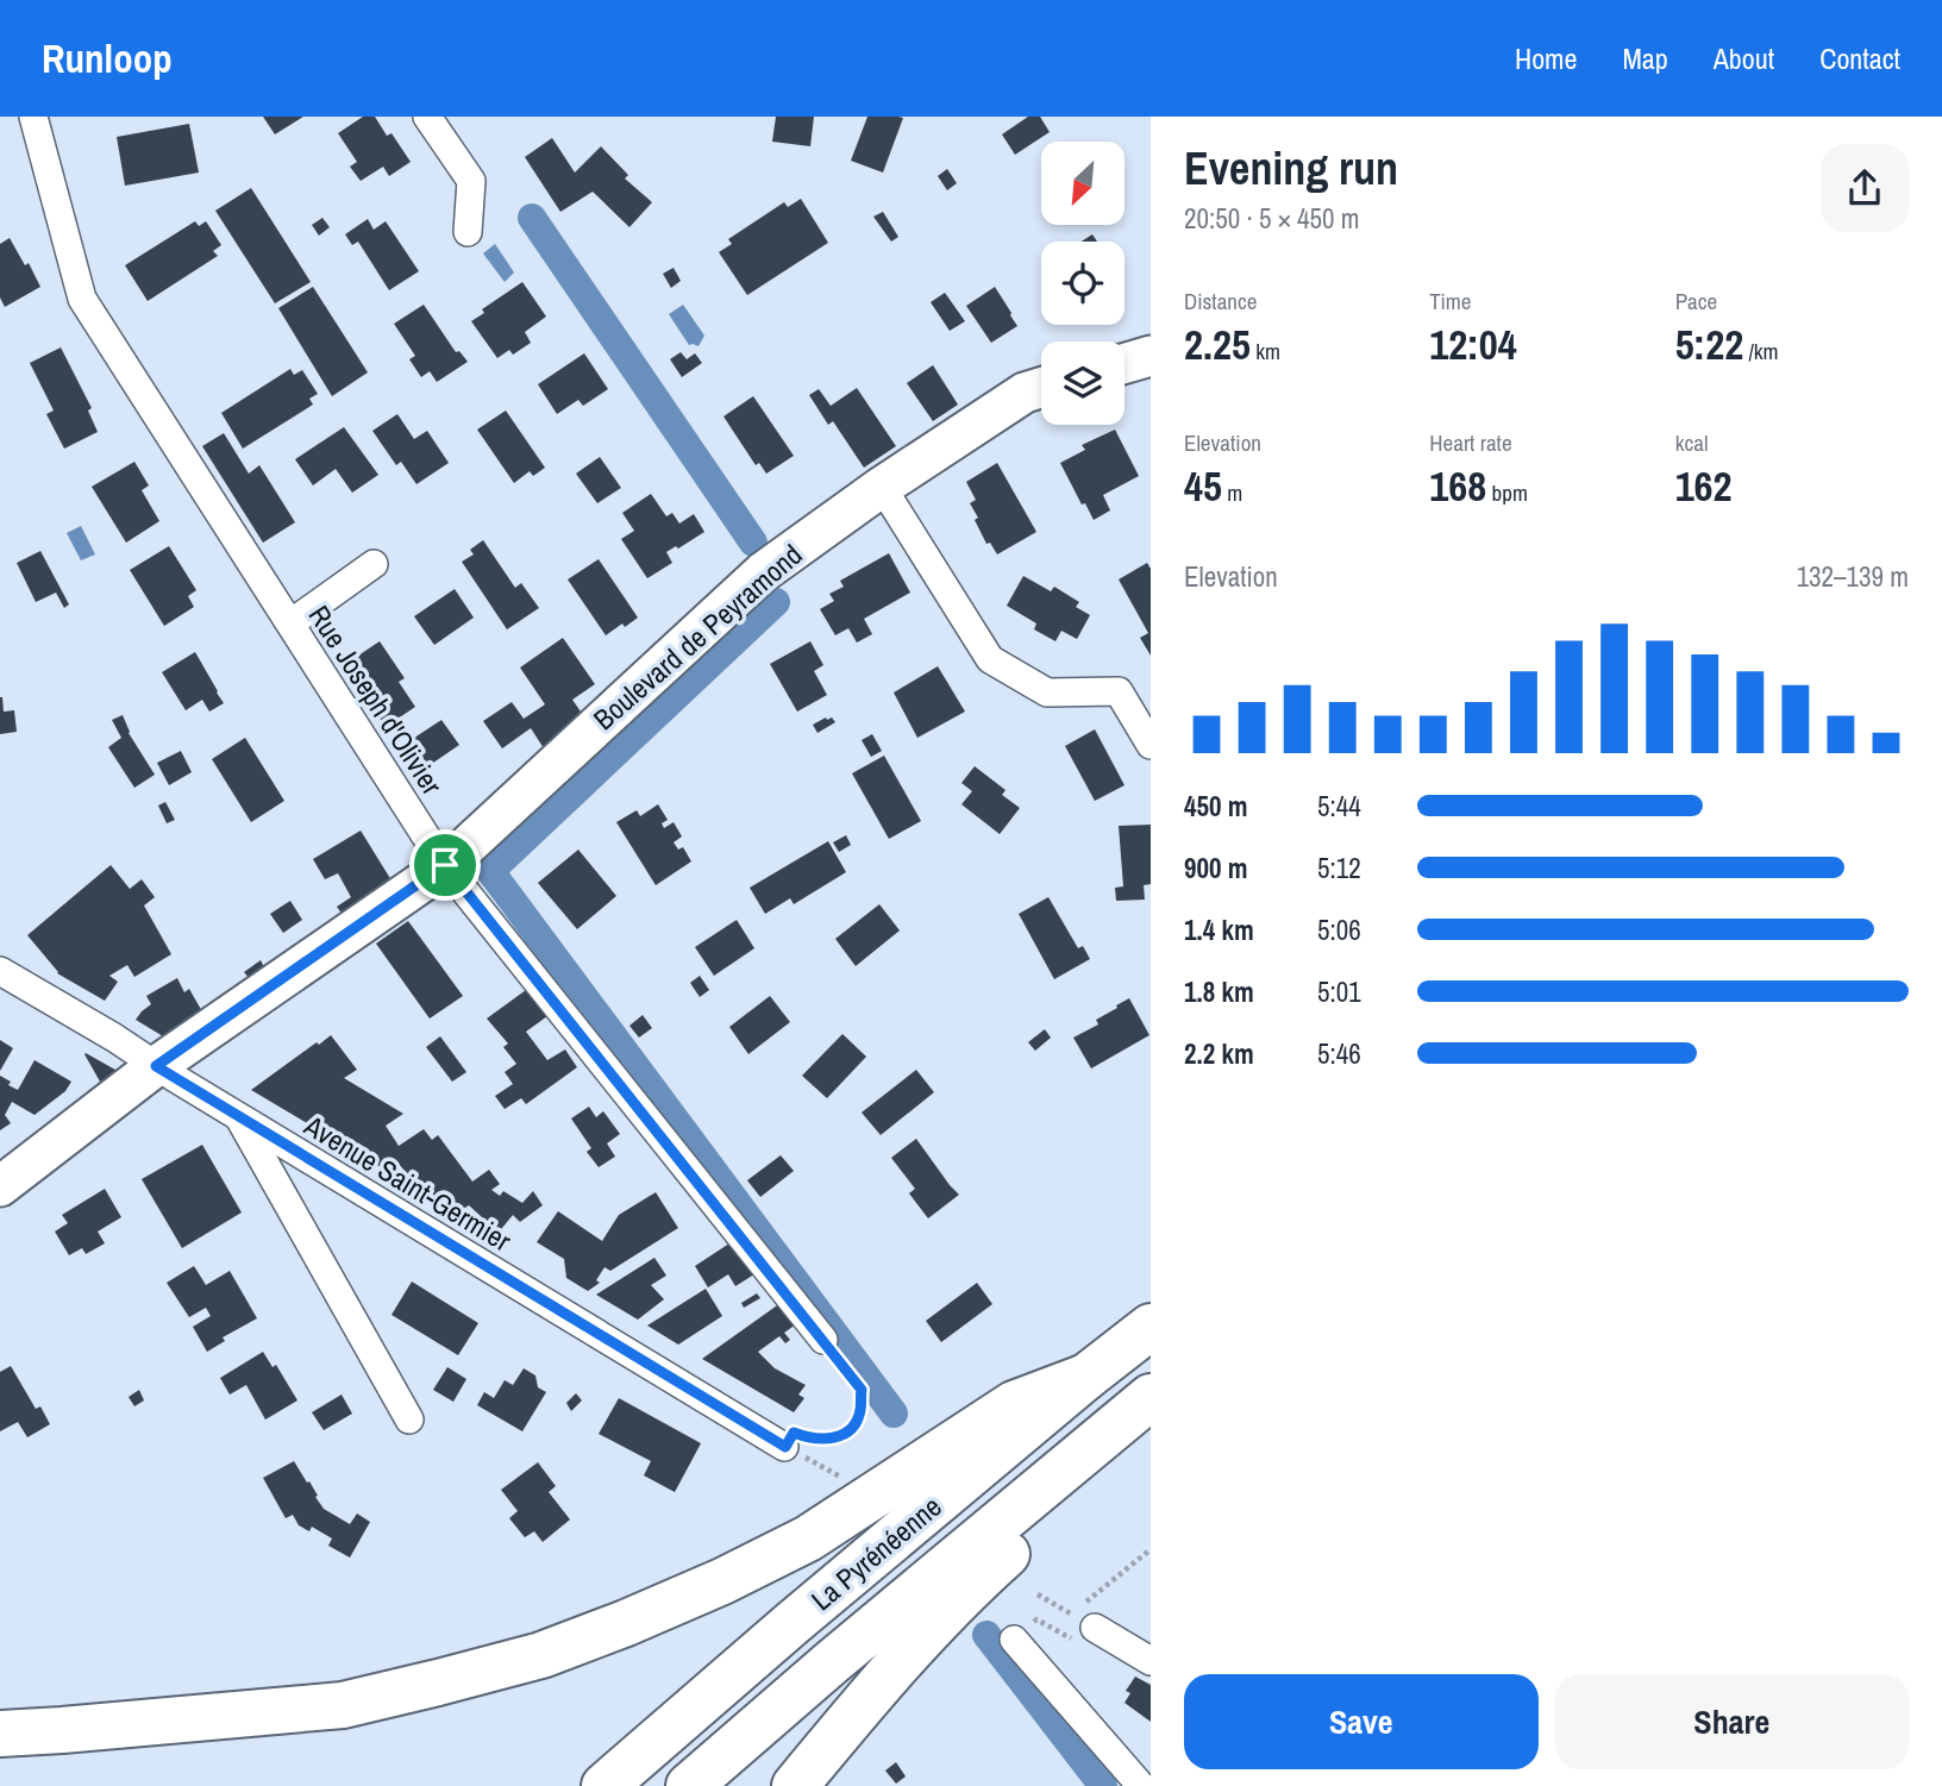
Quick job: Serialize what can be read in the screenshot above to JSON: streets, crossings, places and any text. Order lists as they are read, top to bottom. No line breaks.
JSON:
{"streets":{"highway":["La Pyrénéenne"],"street":["Boulevard de Peyramond","Rue Joseph d'Olivier","Avenue Saint-Germier"]},"crossings":[["Boulevard de Peyramond","Rue Joseph d'Olivier"],["Boulevard de Peyramond","Avenue Saint-Germier"]],"north":"bottom left","page":{"header":"Runloop","nav":["Home","Map","About","Contact"],"heading":["Evening run","20:50 · 5 × 450 m"],"stats":[["Distance","2.25 km"],["Time","12:04"],["Pace","5:22 /km"],["Elevation","45 m"],["Heart rate","168 bpm"],["kcal","162"]],"chart":["Elevation","132–139 m"],"list":[{"name":"450 m","note":"5:44"},{"name":"900 m","note":"5:12"},{"name":"1.4 km","note":"5:06"},{"name":"1.8 km","note":"5:01"},{"name":"2.2 km","note":"5:46"}],"buttons":["Save","Share"]}}
